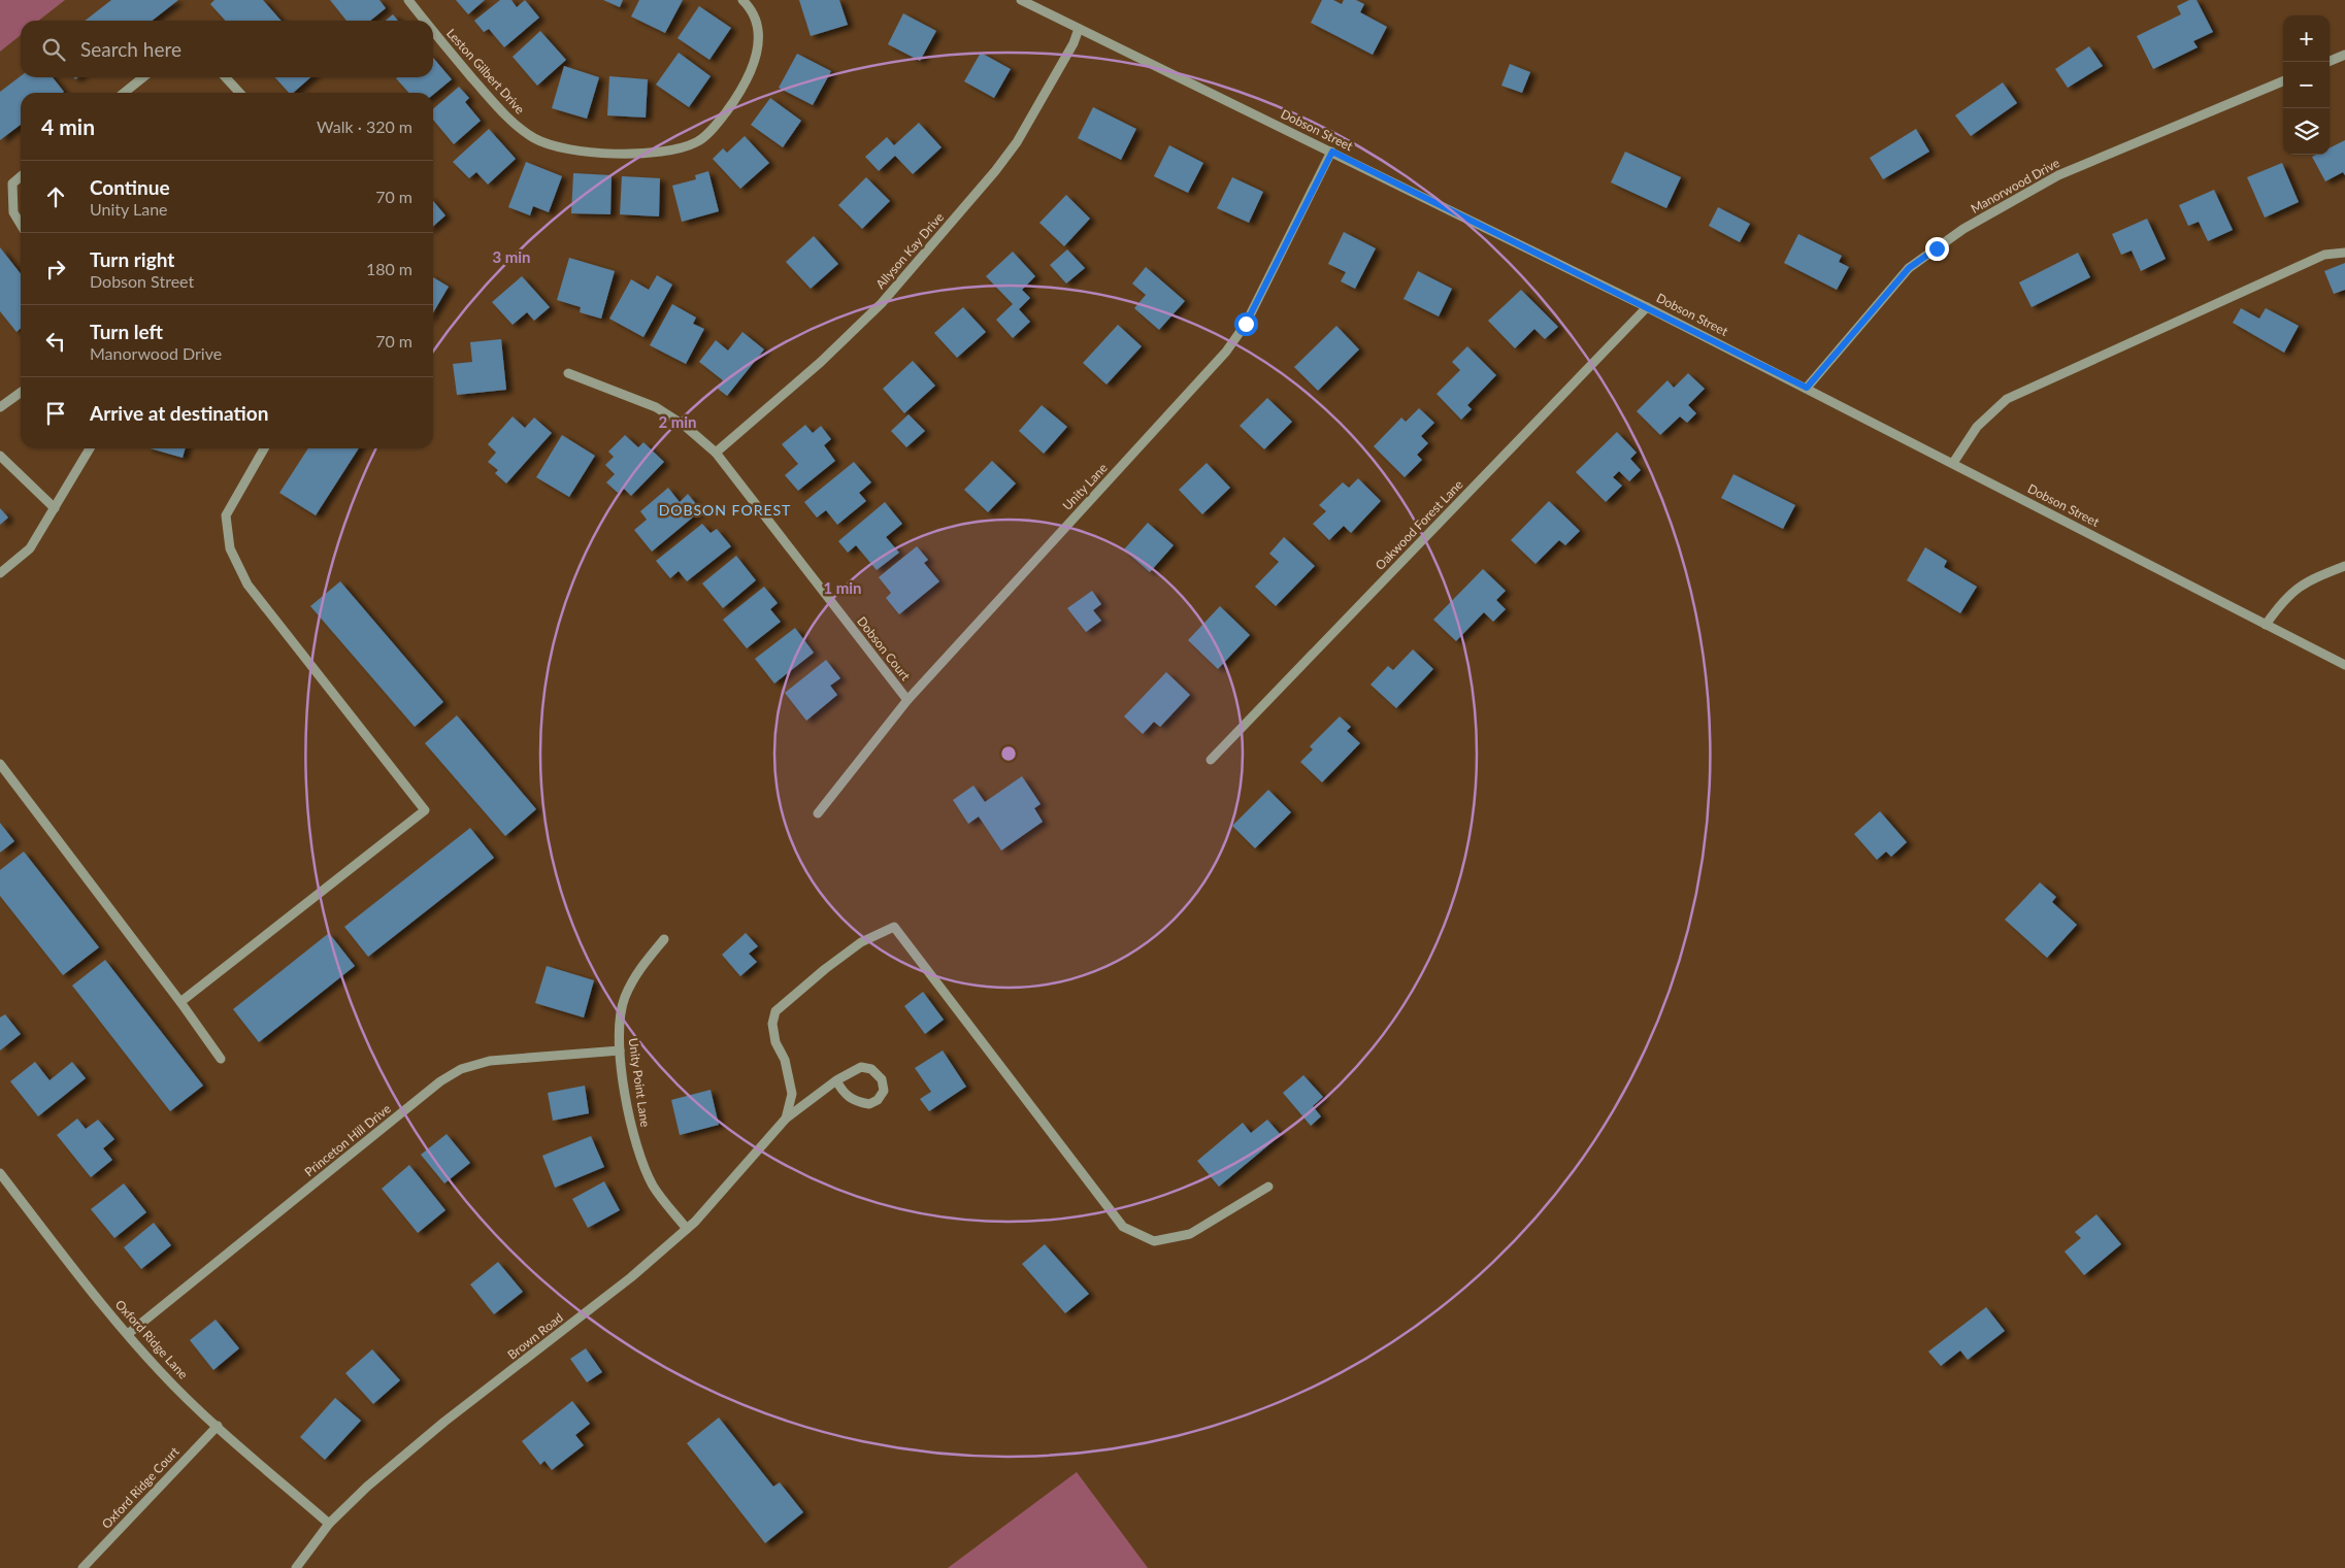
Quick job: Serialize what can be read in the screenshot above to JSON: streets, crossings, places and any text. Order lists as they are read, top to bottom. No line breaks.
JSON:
{"streets":{"street":["Leston Gilbert Drive","Dobson Street","Manorwood Drive","Allyson Kay Drive","Unity Lane","Oakwood Forest Lane","Dobson Court","Unity Point Lane","Princeton Hill Drive","Brown Road","Oxford Ridge Lane","Oxford Ridge Court"]},"crossings":[["Dobson Street","Manorwood Drive"],["Dobson Street","Allyson Kay Drive"],["Dobson Street","Unity Lane"],["Dobson Street","Oakwood Forest Lane"],["Allyson Kay Drive","Dobson Court"],["Unity Lane","Dobson Court"],["Unity Point Lane","Princeton Hill Drive"],["Unity Point Lane","Brown Road"],["Princeton Hill Drive","Oxford Ridge Lane"],["Brown Road","Oxford Ridge Lane"],["Oxford Ridge Lane","Oxford Ridge Court"]],"districts":["DOBSON FOREST"],"page":{"map_buttons":["+","−"],"search":"Search here","heading":["4 min","Walk · 320 m"],"list":[["Continue","Unity Lane","70 m"],["Turn right","Dobson Street","180 m"],["Turn left","Manorwood Drive","70 m"],"Arrive at destination"]},"rings":["3 min","2 min","1 min"]}
